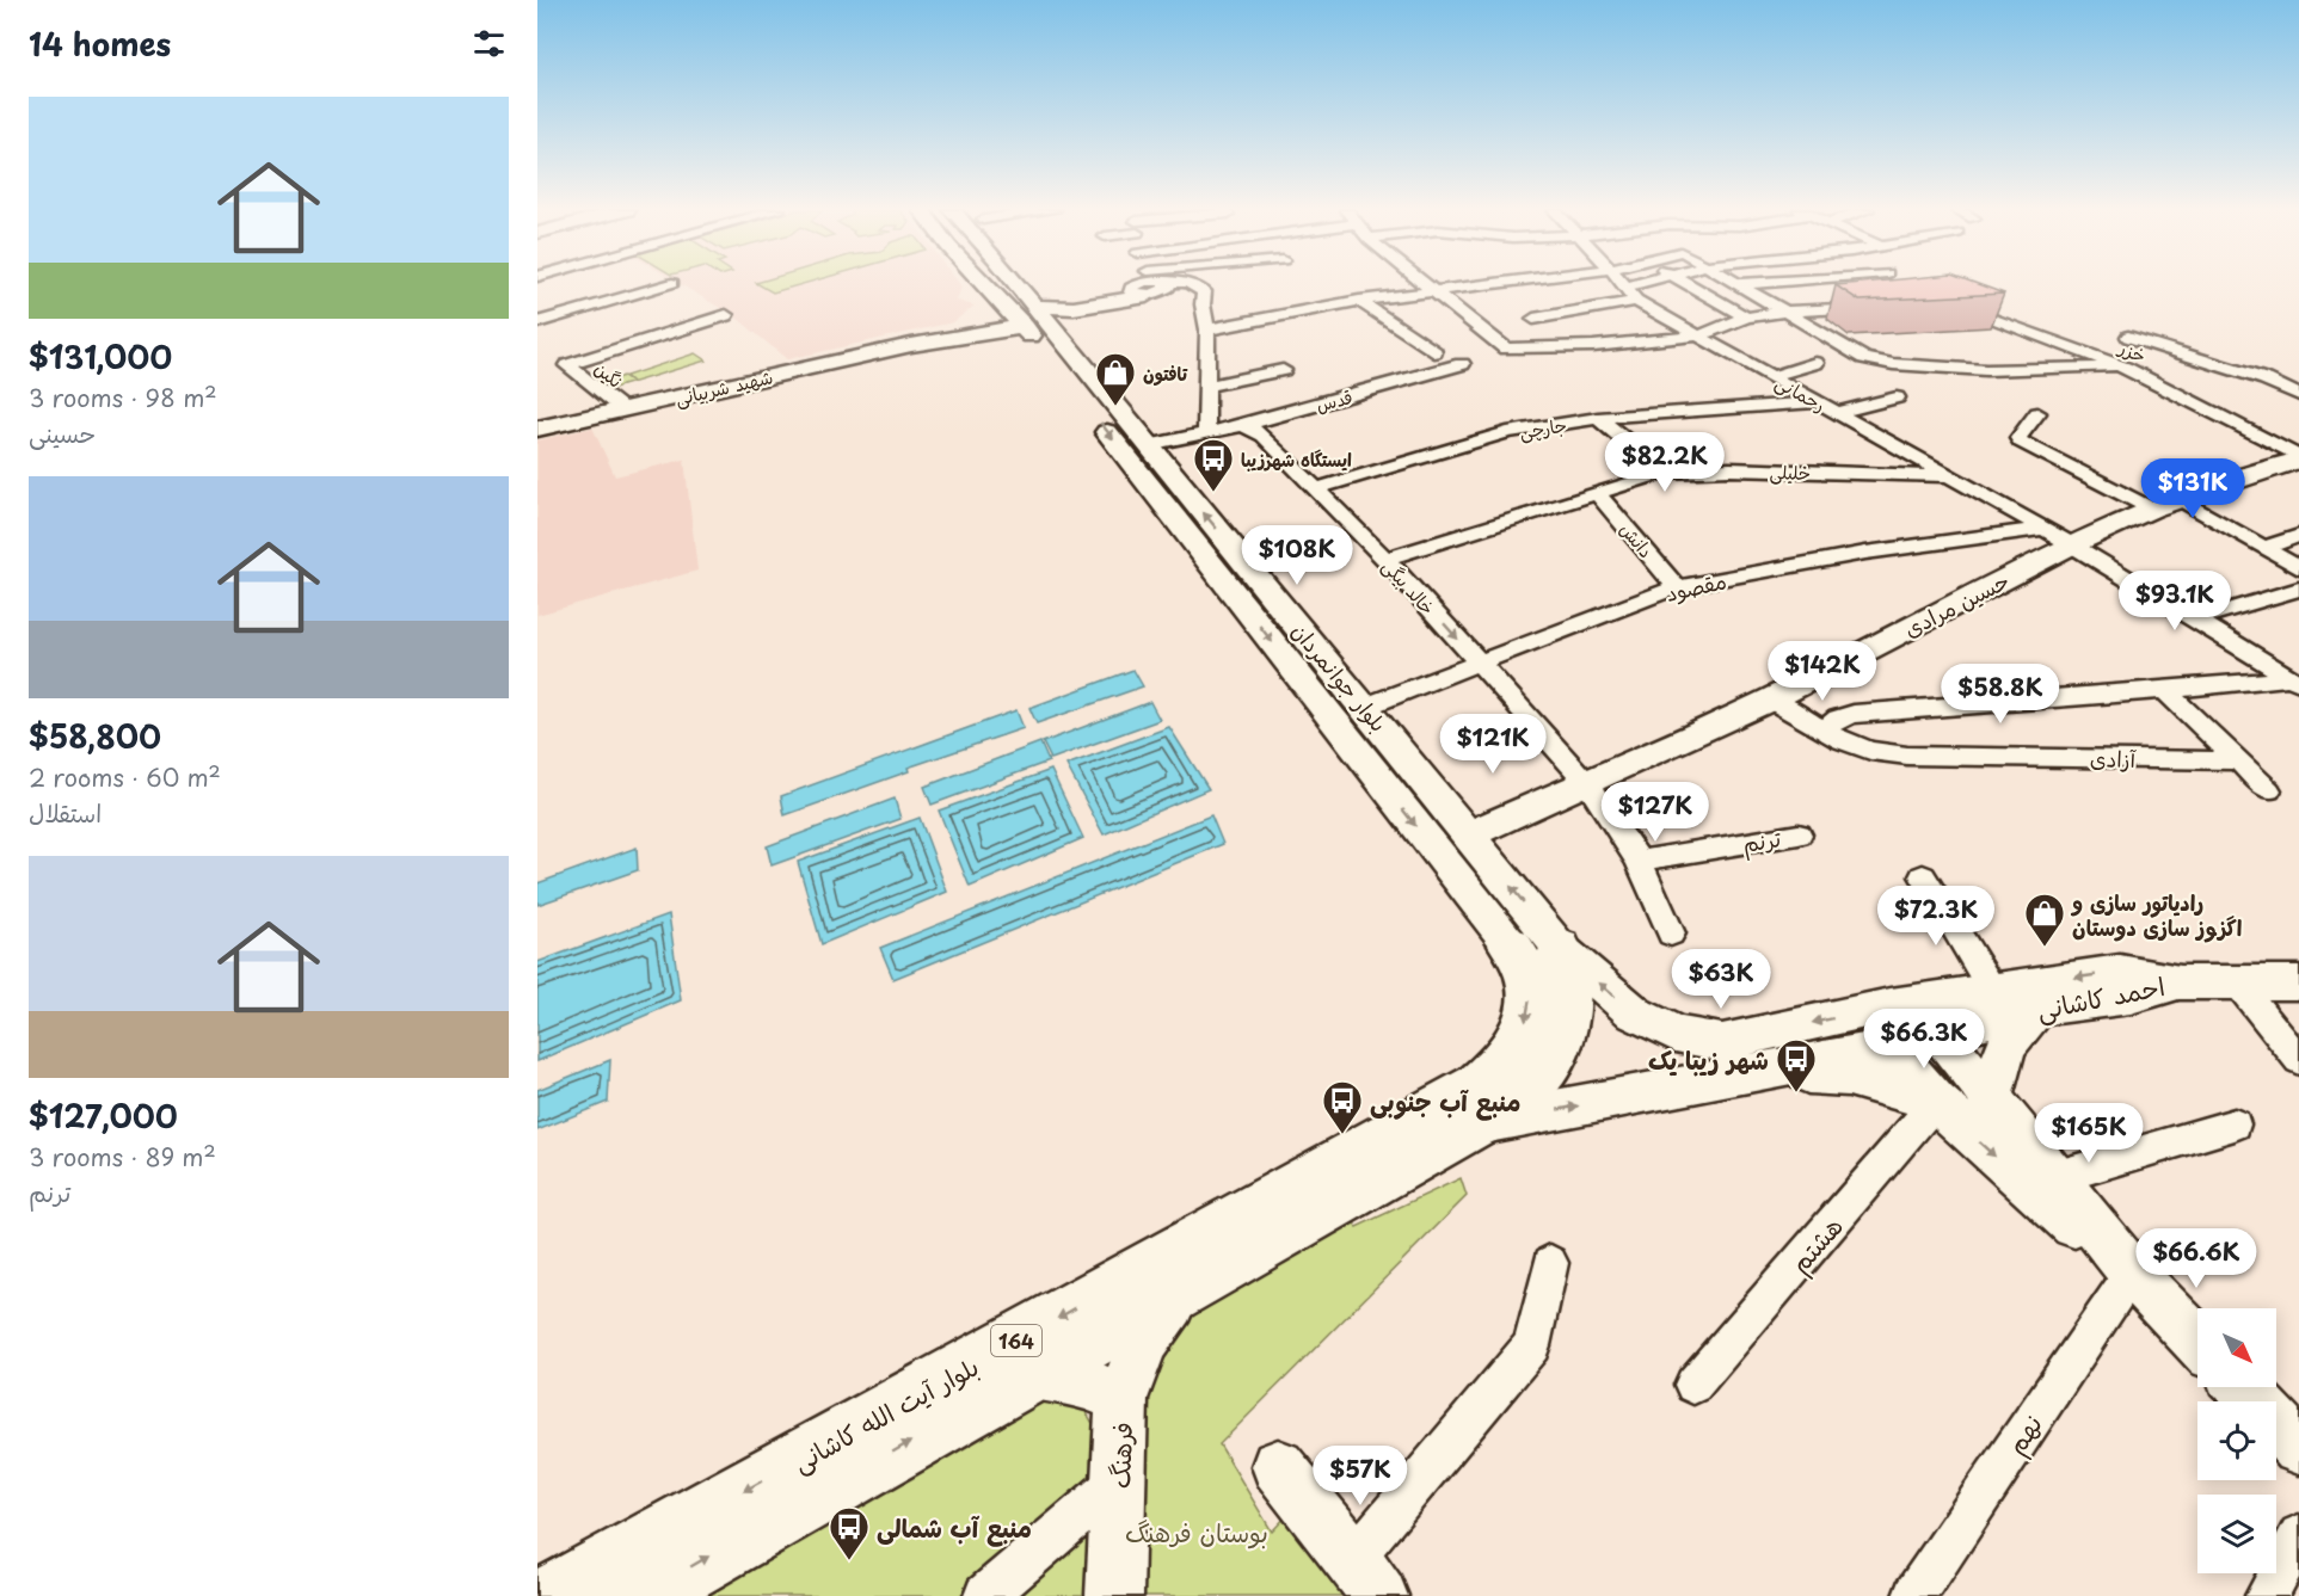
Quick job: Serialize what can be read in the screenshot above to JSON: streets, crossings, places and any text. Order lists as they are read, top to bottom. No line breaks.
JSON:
{"streets":{"main road":["شهید شربیانی","حسین مرادی","بلوار جوانمردان","احمد کاشانی","164","بلوار آیت الله کاشانی","فرهنگ"],"street":["خزر","نگین","رحمانی","قدس","جارچی","خلیلی","دانش","خالد بیگی","مقصود","آزادی","ترنم","هشتم","نهم"]},"crossings":[["خزر","حسین مرادی"],["نگین","شهید شربیانی"],["شهید شربیانی","بلوار جوانمردان"],["رحمانی","جارچی"],["رحمانی","خلیلی"],["رحمانی","مقصود"],["رحمانی","حسین مرادی"],["قدس","خالد بیگی"],["قدس","بلوار جوانمردان"],["جارچی","خالد بیگی"],["خلیلی","دانش"],["خلیلی","خالد بیگی"],["دانش","مقصود"],["خالد بیگی","مقصود"],["خالد بیگی","حسین مرادی"],["خالد بیگی","ترنم"],["مقصود","بلوار جوانمردان"],["حسین مرادی","بلوار جوانمردان"],["حسین مرادی","آزادی"],["بلوار جوانمردان","احمد کاشانی"],["احمد کاشانی","بلوار آیت الله کاشانی"],["بلوار آیت الله کاشانی","فرهنگ"]],"parks":["بوستان فرهنگ"],"places":{"shop":["تافتون","رادیاتور سازی و اگزوز سازی دوستان"],"bus stop":["ایستگاه شهرزیبا","شهر زیبا یک","منبع آب جنوبی","منبع آب شمالی"]},"north":"bottom right","page":{"heading":"14 homes","list":[{"name":"$131,000","note":"3 rooms · 98 m² · حسینی"},{"name":"$58,800","note":"2 rooms · 60 m² · استقلال"},{"name":"$127,000","note":"3 rooms · 89 m² · ترنم"}],"price":["$82.2K","$131K","$108K","$93.1K","$142K","$58.8K","$121K","$127K","$72.3K","$63K","$66.3K","$165K","$66.6K","$57K"]}}
